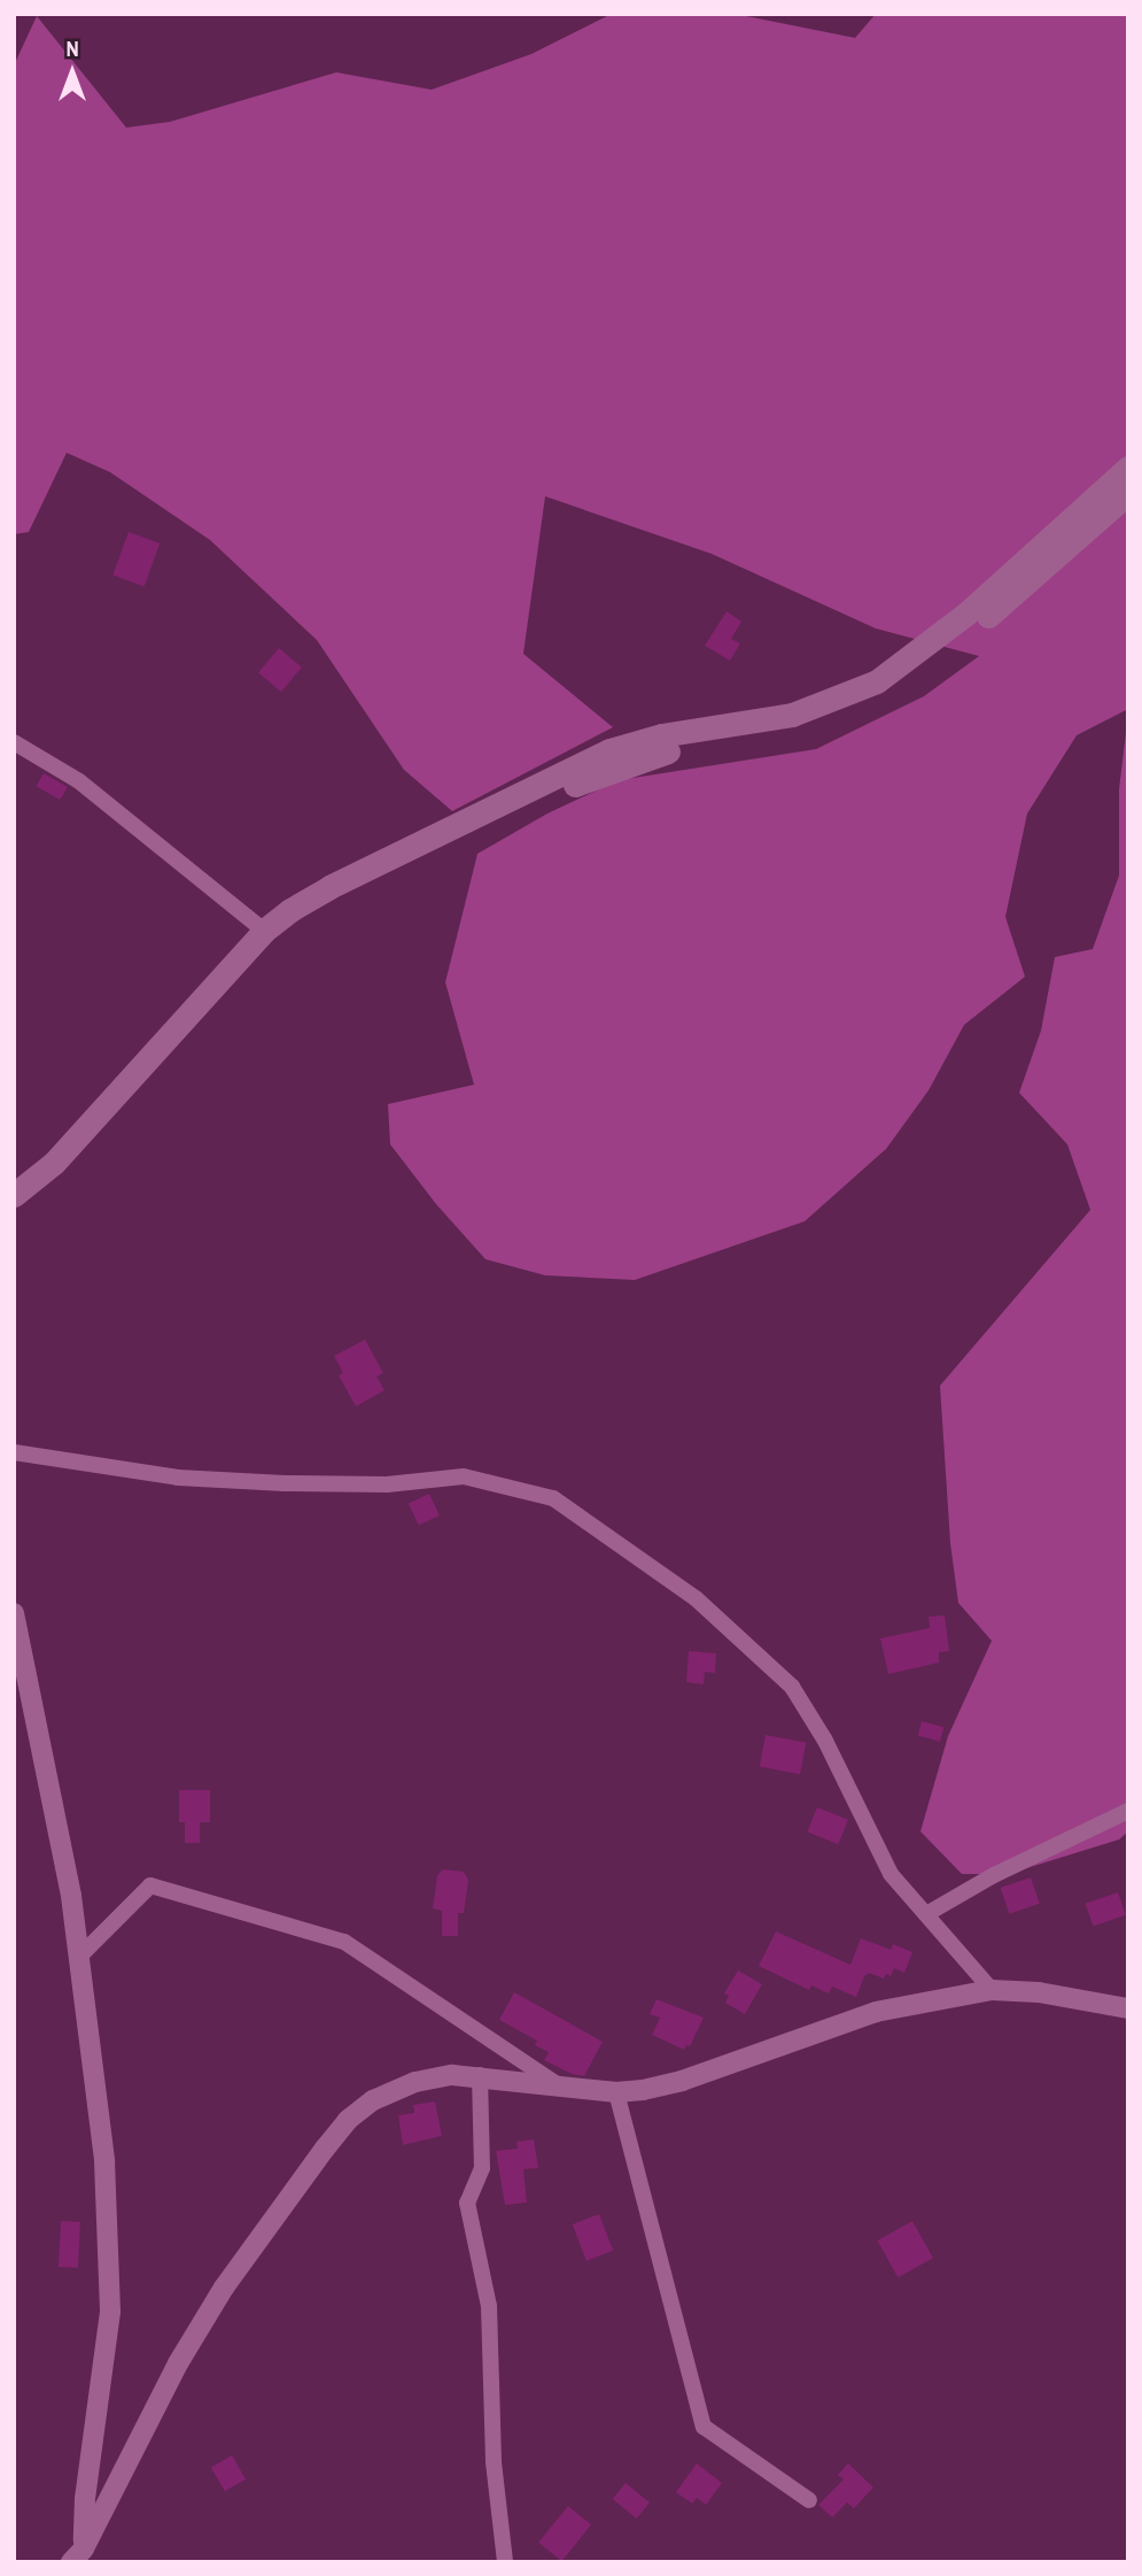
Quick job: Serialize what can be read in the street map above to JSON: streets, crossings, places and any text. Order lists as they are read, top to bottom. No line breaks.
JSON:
{"north":"top"}
